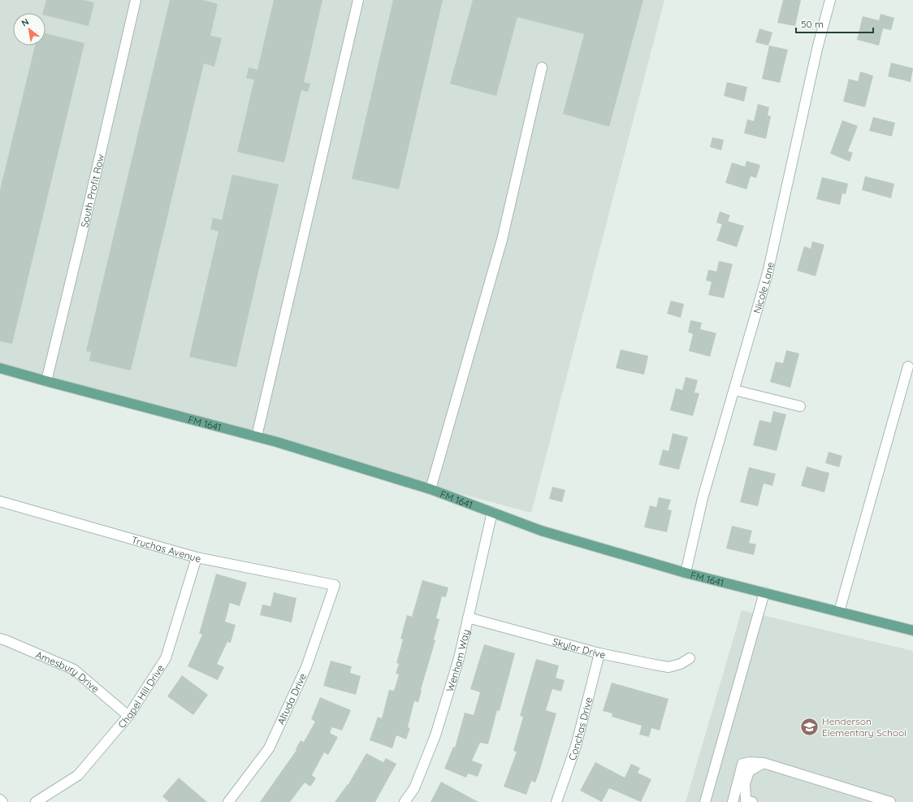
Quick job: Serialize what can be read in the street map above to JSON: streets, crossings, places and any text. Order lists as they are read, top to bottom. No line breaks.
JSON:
{"streets":{"main road":["FM 1641"],"street":["South Profit Row","Nicole Lane","Truchas Avenue","Skylar Drive","Wenham Way","Amesbury Drive","Chapel Hill Drive","Altuda Drive","Conchas Drive"]},"crossings":[["South Profit Row","FM 1641"],["Nicole Lane","FM 1641"],["FM 1641","Wenham Way"],["Truchas Avenue","Chapel Hill Drive"],["Truchas Avenue","Altuda Drive"],["Skylar Drive","Wenham Way"],["Skylar Drive","Conchas Drive"],["Amesbury Drive","Chapel Hill Drive"]],"places":{"school or university":["Henderson Elementary School"]},"scale_bar":"50 m","north":"top left"}
